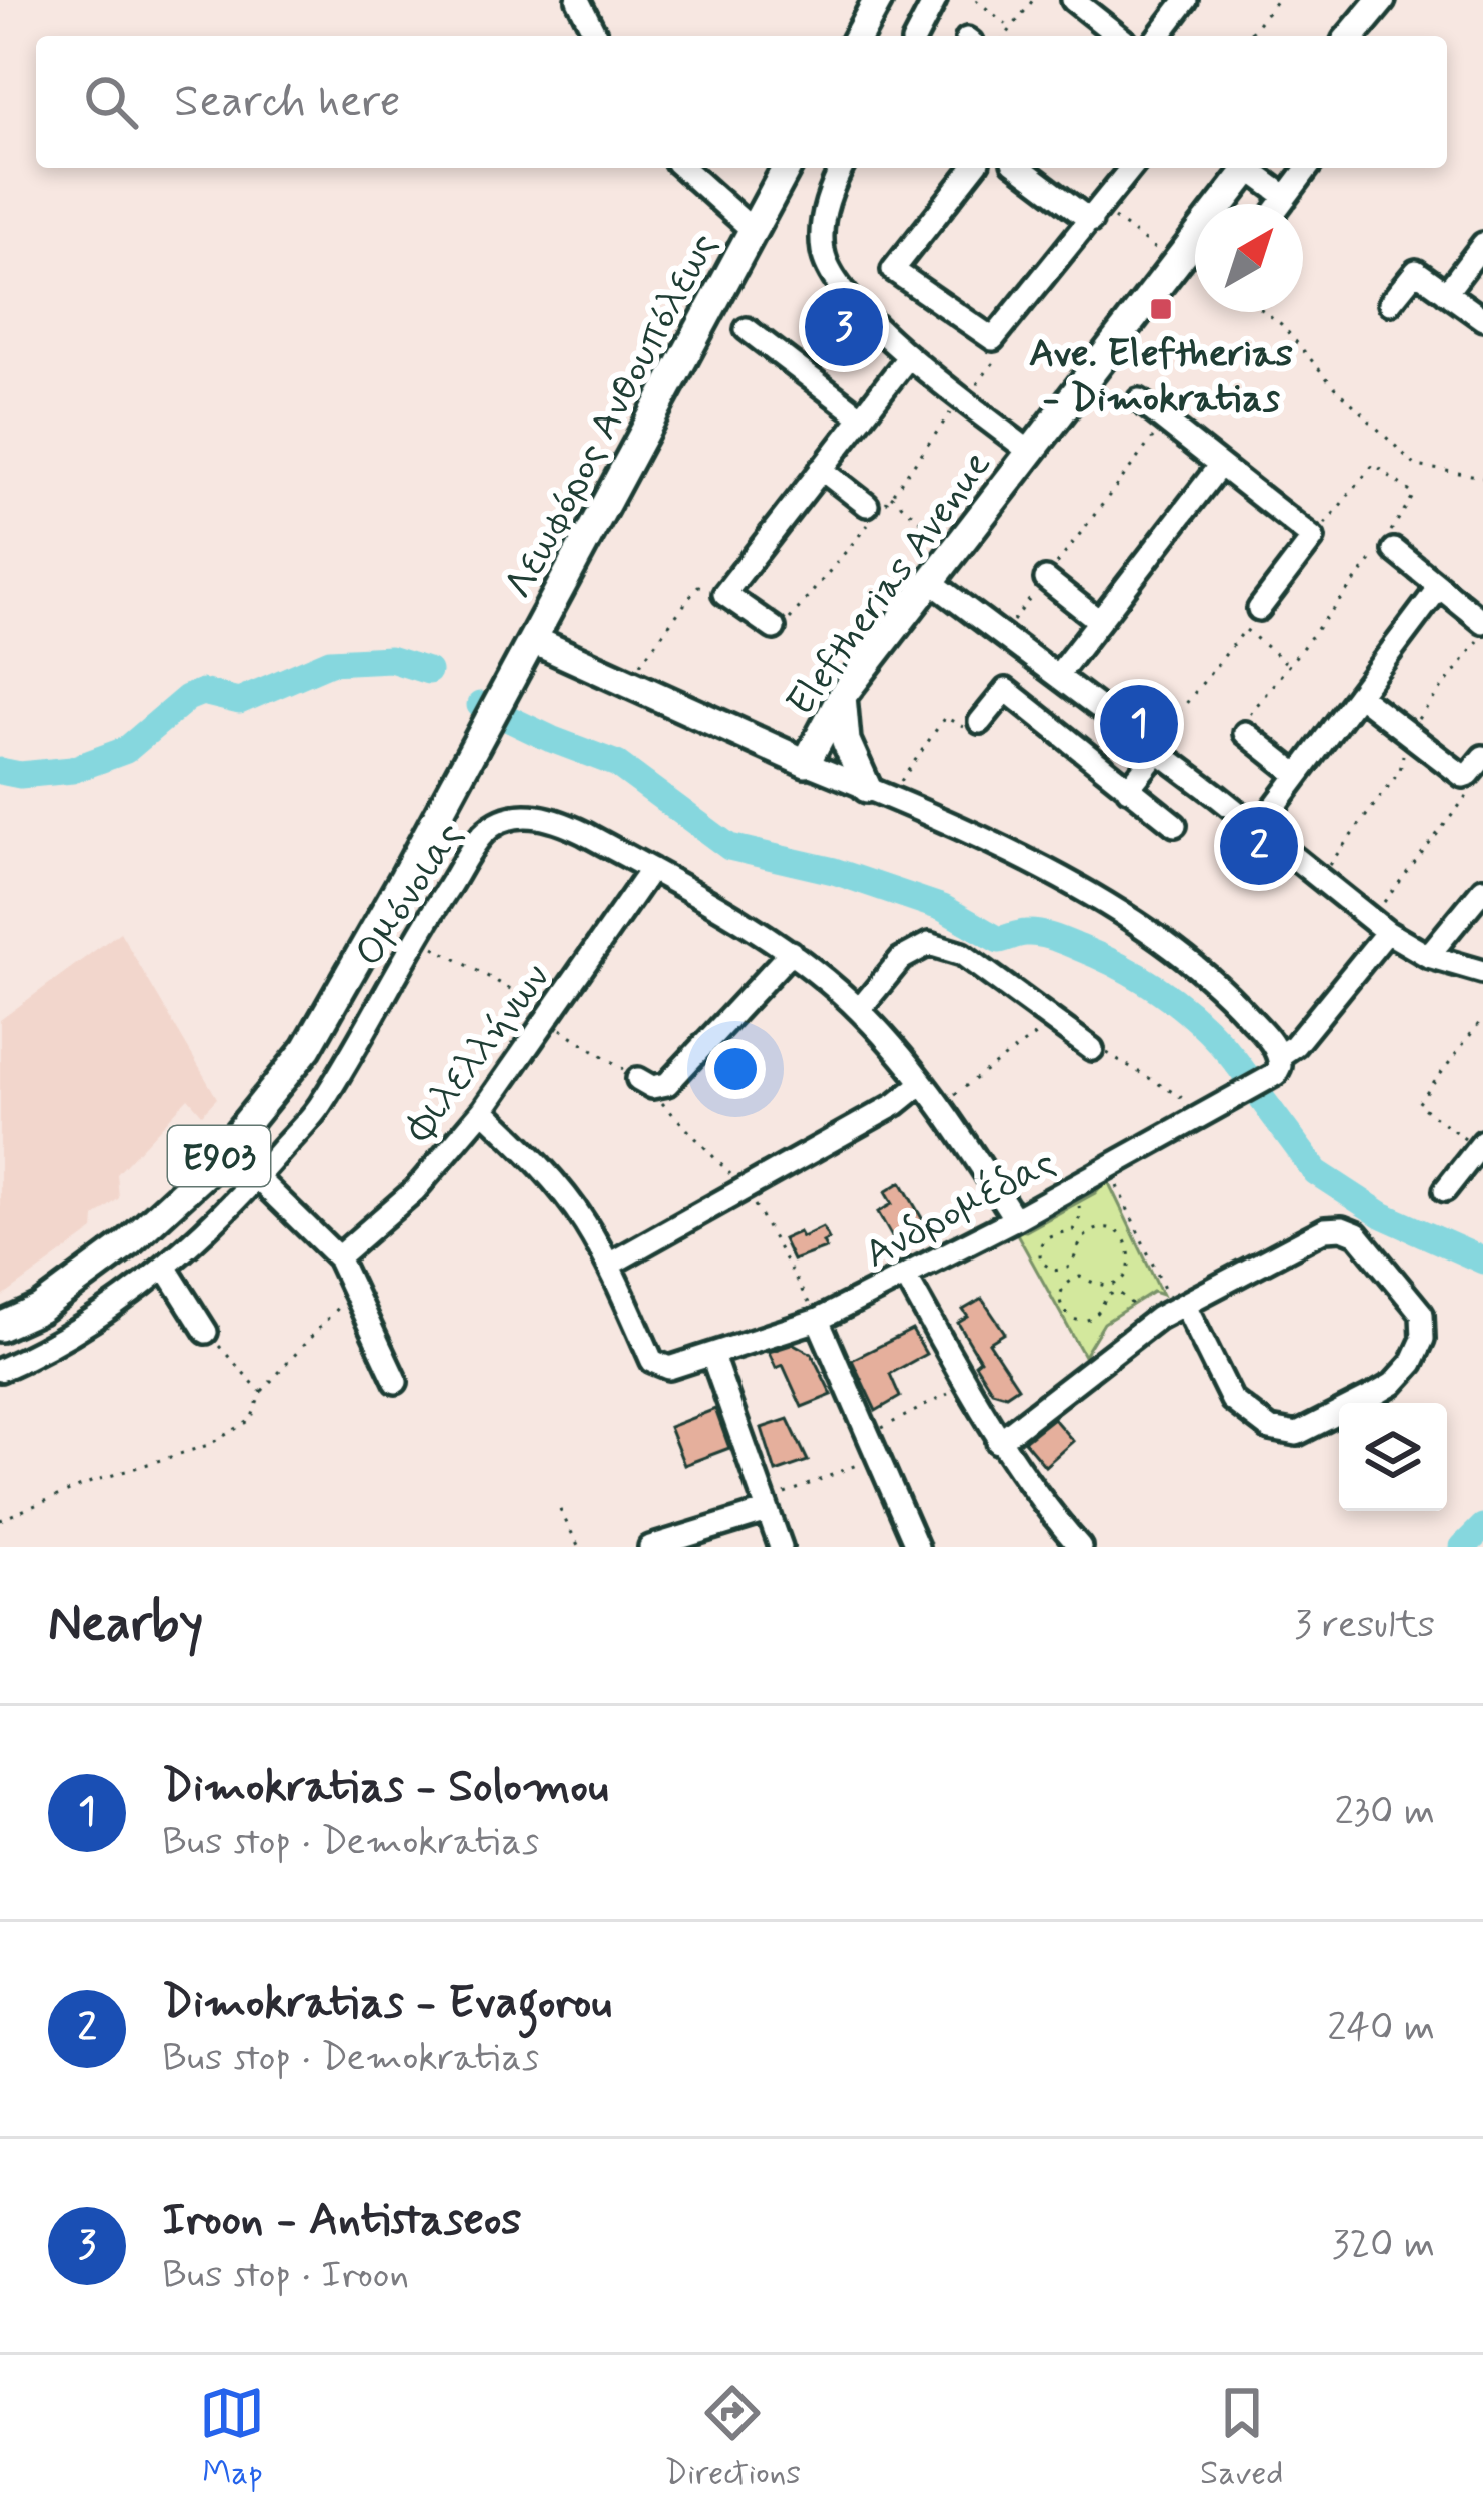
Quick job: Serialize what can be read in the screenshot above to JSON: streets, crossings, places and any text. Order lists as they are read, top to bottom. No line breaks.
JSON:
{"streets":{"main road":["Λεωφόρος Ανθουπόλεως","Eleftherias Avenue","E903"],"street":["Ομόνοιας","Φιλελλήνων","Ανδρομέδας"]},"crossings":[["Λεωφόρος Ανθουπόλεως","E903"],["Ομόνοιας","Φιλελλήνων"],["Ομόνοιας","Ανδρομέδας"]],"places":{"transit":["Ave. Eleftherias - Dimokratias"]},"north":"top right","page":{"search":"Search here","pins":["3","1","2"],"heading":["Nearby","3 results"],"list":[{"mark":"1","name":"Dimokratias - Solomou","note":"Bus stop · Demokratias","value":"230 m"},{"mark":"2","name":"Dimokratias - Evagorou","note":"Bus stop · Demokratias","value":"240 m"},{"mark":"3","name":"Iroon - Antistaseos","note":"Bus stop · Iroon","value":"320 m"}],"nav":["Map","Directions","Saved"]}}
